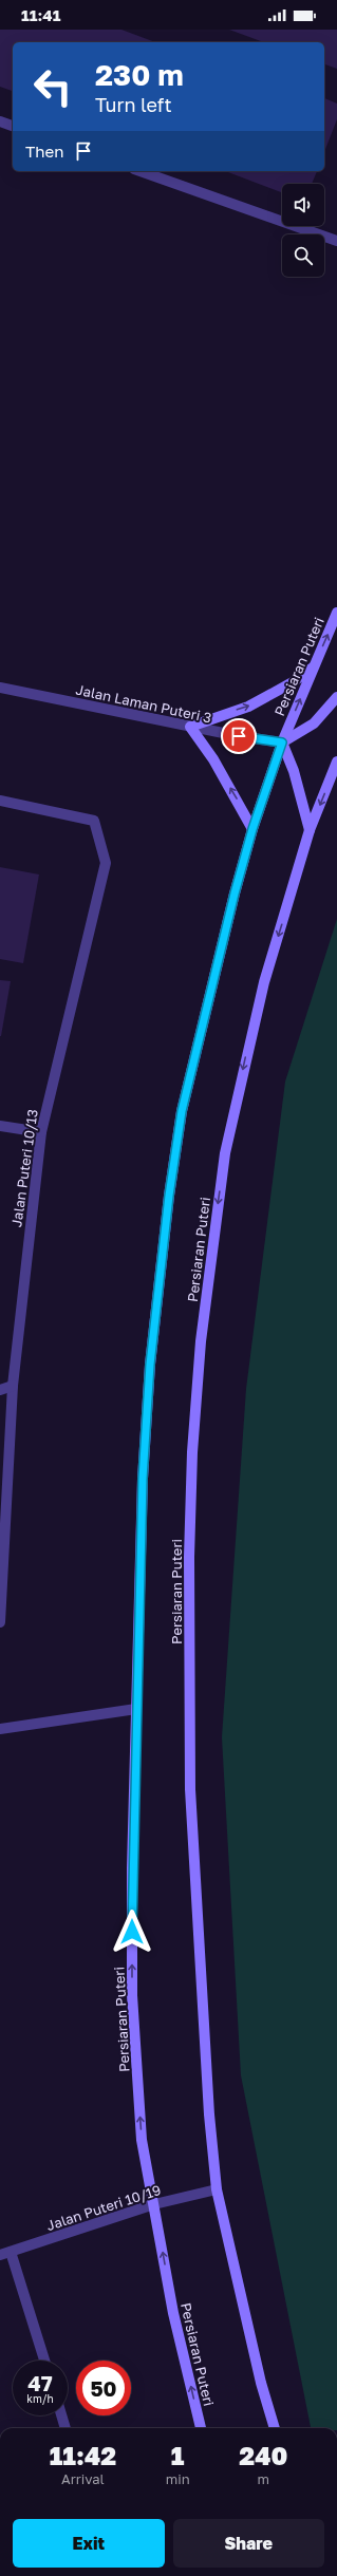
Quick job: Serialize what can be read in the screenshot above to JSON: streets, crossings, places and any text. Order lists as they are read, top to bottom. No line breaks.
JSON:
{"streets":{"main road":["Persiaran Puteri"],"street":["Jalan Laman Puteri 3","Jalan Puteri 10/13","Jalan Puteri 10/19"]},"crossings":[["Persiaran Puteri","Jalan Laman Puteri 3"],["Persiaran Puteri","Jalan Puteri 10/19"]],"page":{"status":"11:41","turn":["230 m","Turn left"],"then":"Then","speed":"47 km/h","limit":"50","eta":["11:42","Arrival","1","min","240","m"],"buttons":["Exit","Share"]}}
